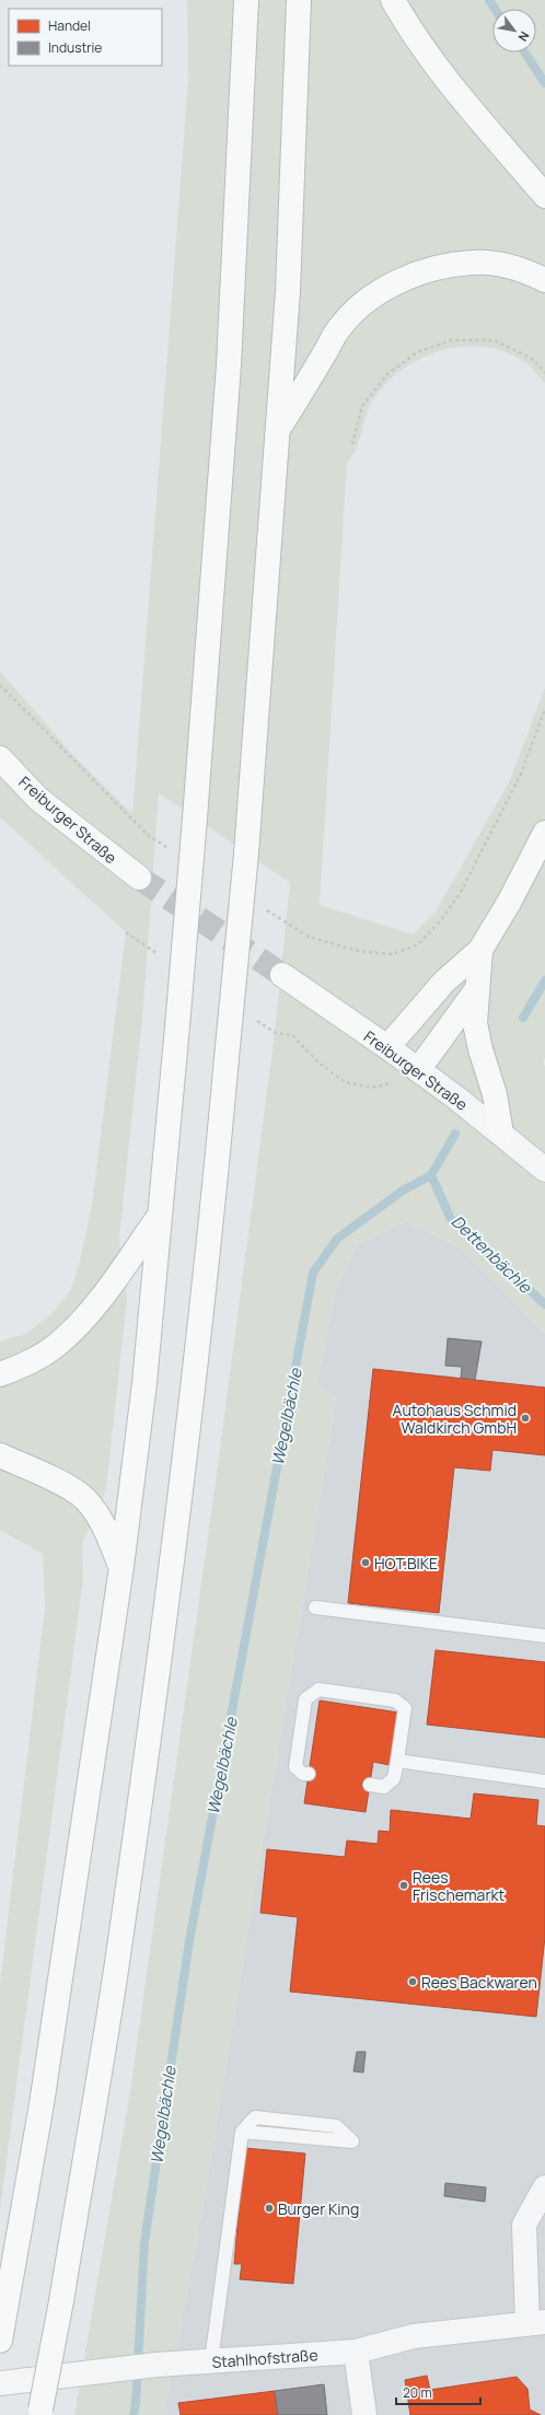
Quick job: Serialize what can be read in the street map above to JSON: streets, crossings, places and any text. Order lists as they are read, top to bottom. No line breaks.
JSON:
{"streets":{"main road":["Freiburger Straße"],"street":["Stahlhofstraße"]},"water":["Dettenbächle","Wegelbächle"],"places":["Autohaus Schmid Waldkirch GmbH","HOT.BIKE","Rees Frischemarkt","Rees Backwaren","Burger King"],"legend":["Handel","Industrie"],"scale_bar":"20 m","north":"bottom right"}
